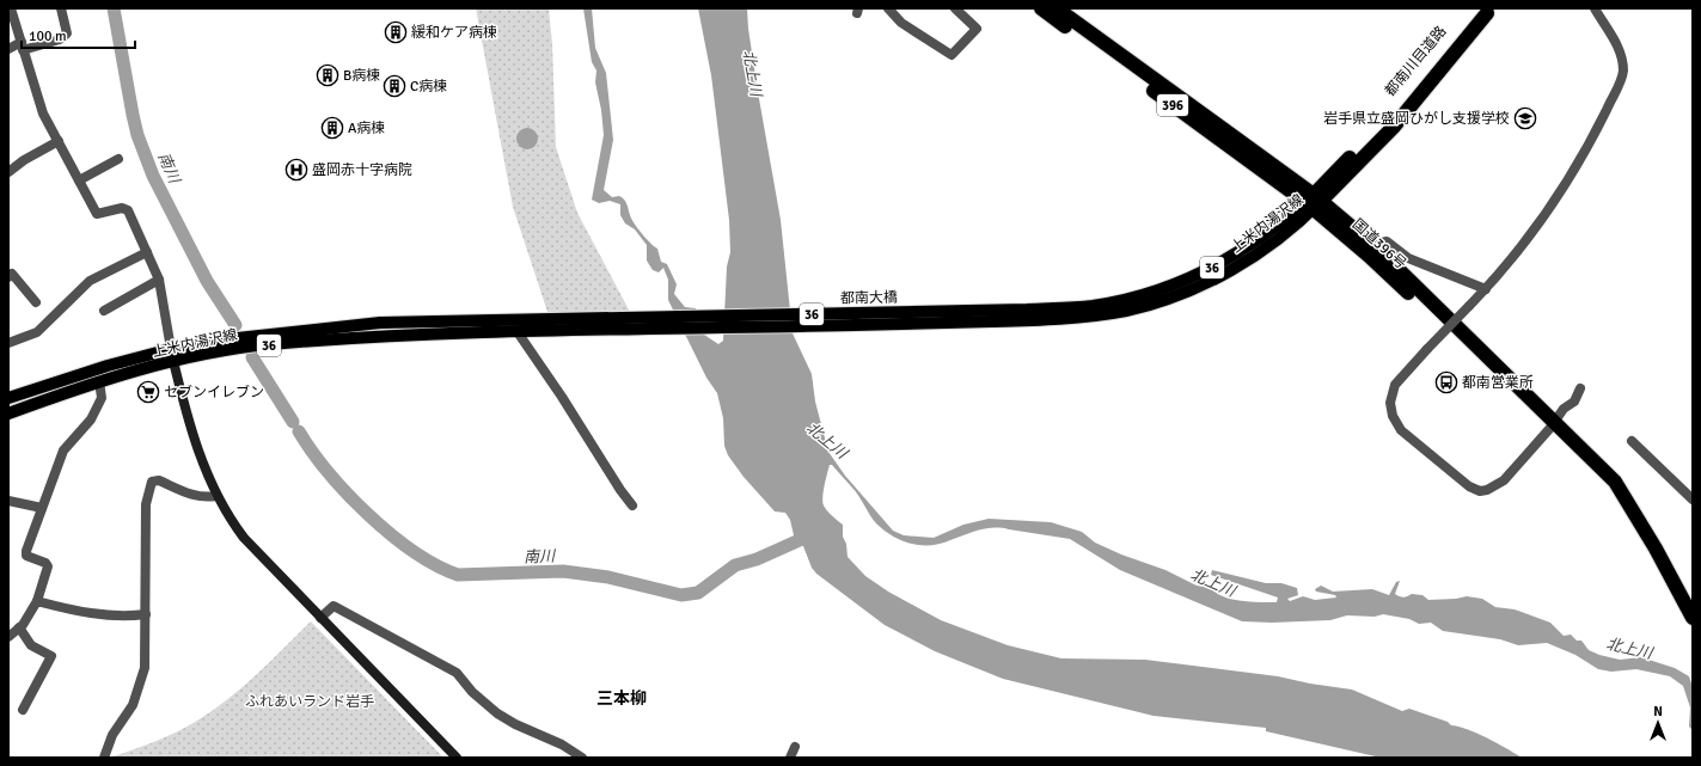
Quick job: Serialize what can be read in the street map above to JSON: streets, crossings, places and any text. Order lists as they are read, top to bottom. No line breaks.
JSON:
{"streets":{"highway":["都南川目道路","396","国道396号"],"main road":["上米内湯沢線","36","都南大橋"]},"crossings":[["都南川目道路","上米内湯沢線"],["都南川目道路","国道396号"],["上米内湯沢線","国道396号"],["上米内湯沢線","都南大橋"]],"districts":["三本柳"],"water":["北上川","南川"],"parks":["ふれあいランド岩手"],"places":{"building":["緩和ケア病棟","B病棟","C病棟","A病棟"],"school or university":["岩手県立盛岡ひがし支援学校"],"hospital":["盛岡赤十字病院"],"bus stop":["都南営業所"],"supermarket":["セブンイレブン"]},"scale_bar":"100 m","north":"top"}
